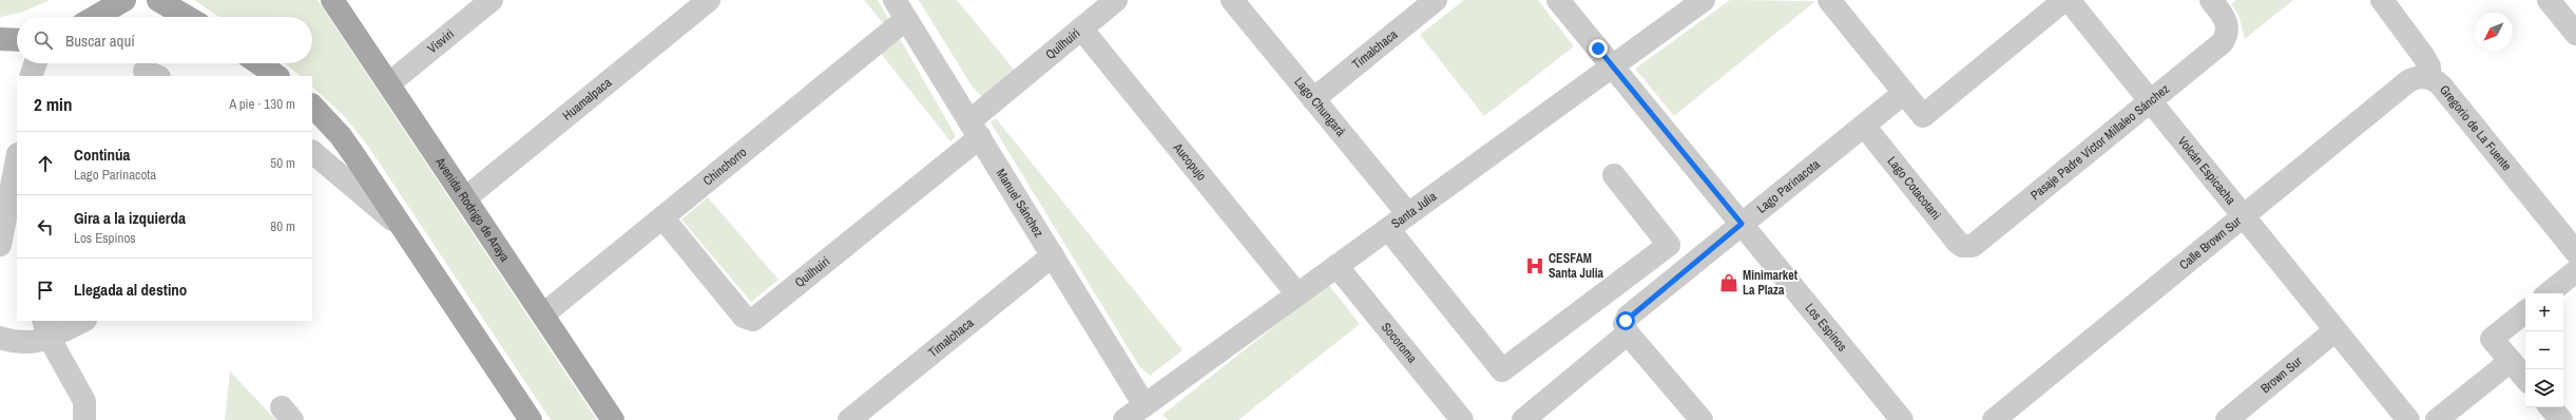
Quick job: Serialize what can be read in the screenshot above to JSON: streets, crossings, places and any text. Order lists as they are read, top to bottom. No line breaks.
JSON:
{"streets":{"main road":["Avenida Rodrigo de Araya"],"street":["Visviri","Quilhuiri","Timalchaca","Huamalpaca","Lago Chungará","Gregorio de La Fuente","Pasaje Padre Víctor Millaleo Sánchez","Aucopujo","Chinchorro","Volcán Espicacha","Lago Parinacota","Lago Cotacotani","Manuel Sánchez","Santa Julia","Calle Brown Sur","Los Espinos","Socoroma","Brown Sur"]},"crossings":[["Visviri","Avenida Rodrigo de Araya"],["Quilhuiri","Aucopujo"],["Quilhuiri","Chinchorro"],["Quilhuiri","Manuel Sánchez"],["Timalchaca","Lago Chungará"],["Timalchaca","Manuel Sánchez"],["Huamalpaca","Avenida Rodrigo de Araya"],["Lago Chungará","Santa Julia"],["Gregorio de La Fuente","Calle Brown Sur"],["Pasaje Padre Víctor Millaleo Sánchez","Volcán Espicacha"],["Pasaje Padre Víctor Millaleo Sánchez","Lago Cotacotani"],["Aucopujo","Santa Julia"],["Chinchorro","Manuel Sánchez"],["Chinchorro","Avenida Rodrigo de Araya"],["Volcán Espicacha","Calle Brown Sur"],["Volcán Espicacha","Brown Sur"],["Lago Parinacota","Lago Cotacotani"],["Lago Parinacota","Los Espinos"],["Manuel Sánchez","Santa Julia"],["Santa Julia","Los Espinos"],["Santa Julia","Socoroma"]],"places":{"hospital":["CESFAM Santa Julia"],"shop":["Minimarket La Plaza"]},"north":"bottom left","page":{"search":"Buscar aquí","heading":["2 min","A pie · 130 m"],"list":[["Continúa","Lago Parinacota","50 m"],["Gira a la izquierda","Los Espinos","80 m"],"Llegada al destino"],"map_buttons":["+","−"]}}
